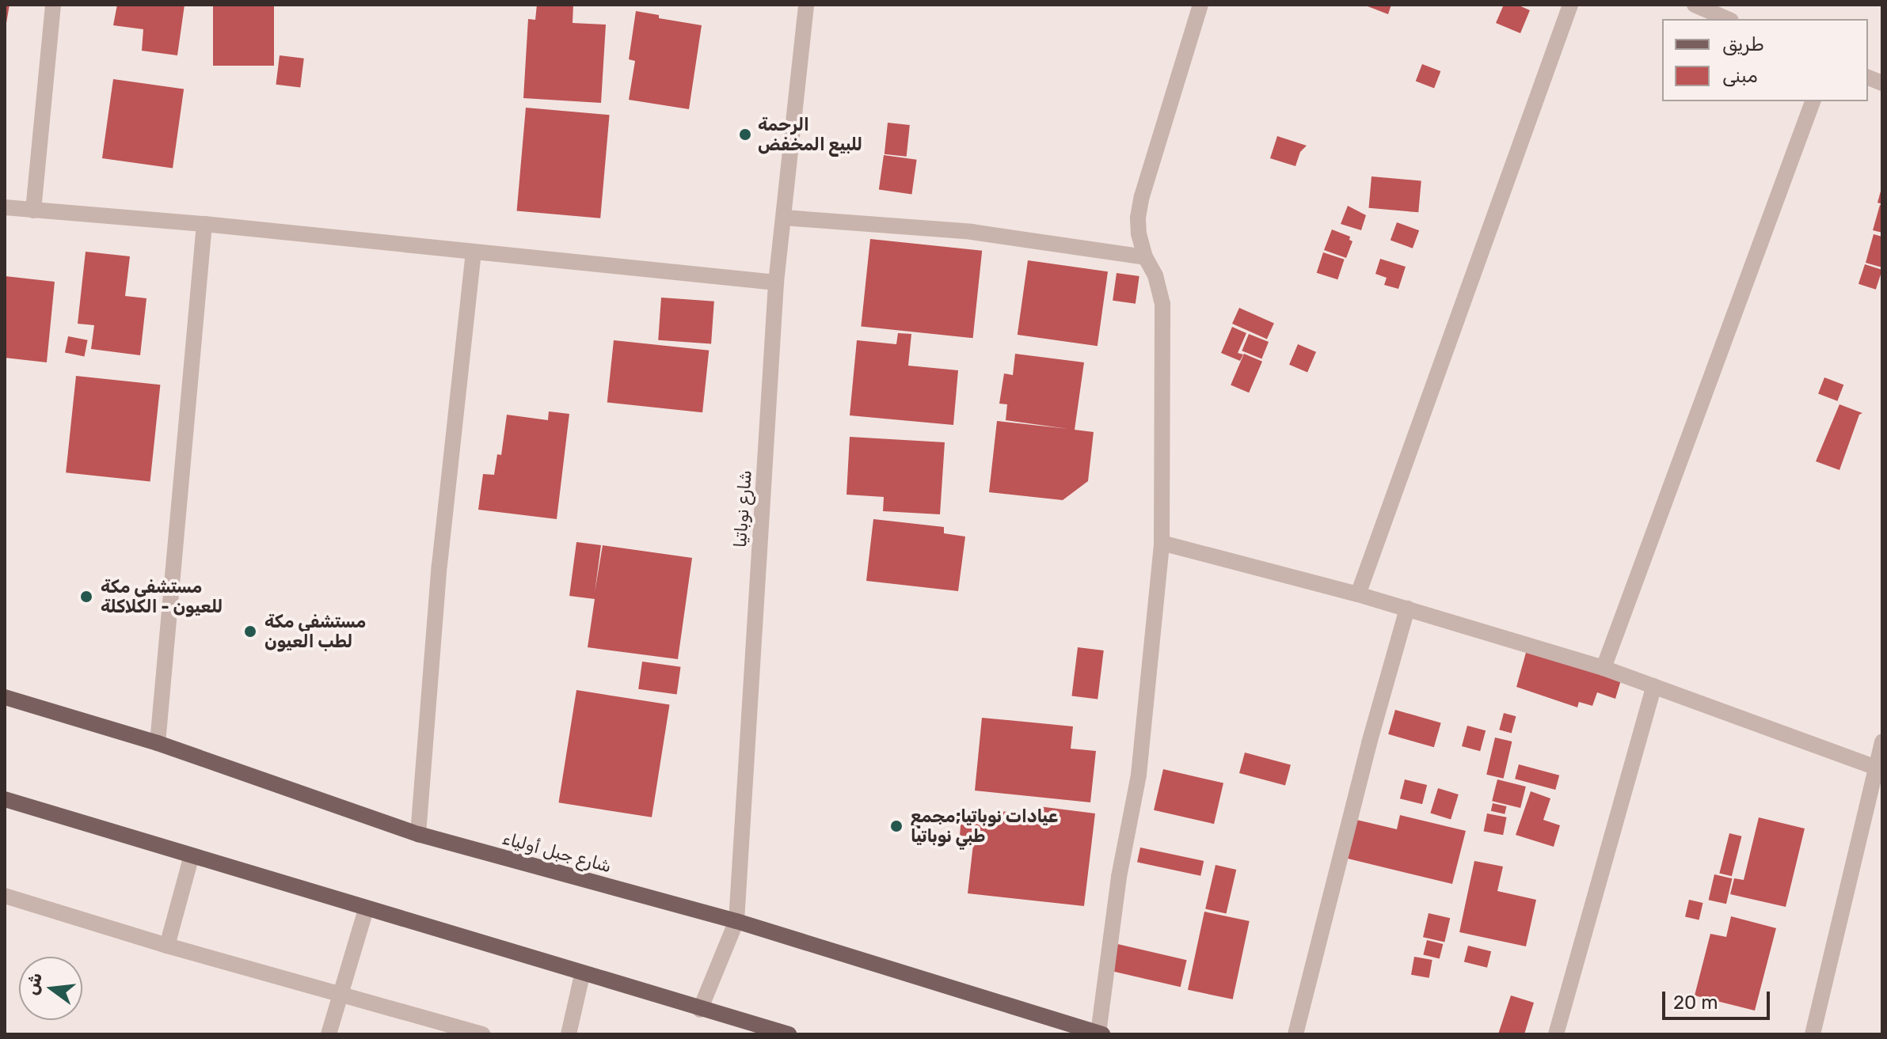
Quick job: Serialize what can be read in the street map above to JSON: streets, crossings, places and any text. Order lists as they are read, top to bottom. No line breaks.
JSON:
{"streets":{"main road":["شارع جبل أولياء"],"street":["شارع نوباتيا"]},"crossings":[["شارع نوباتيا","شارع جبل أولياء"]],"places":["الرحمة للبيع المخفض","مستشفى مكة للعيون - الكلاكلة","مستشفى مكة لطب العيون","عيادات نوباتيا;مجمع طبي نوباتيا"],"legend":["طريق","مبنى"],"scale_bar":"20 m","north":"left"}
